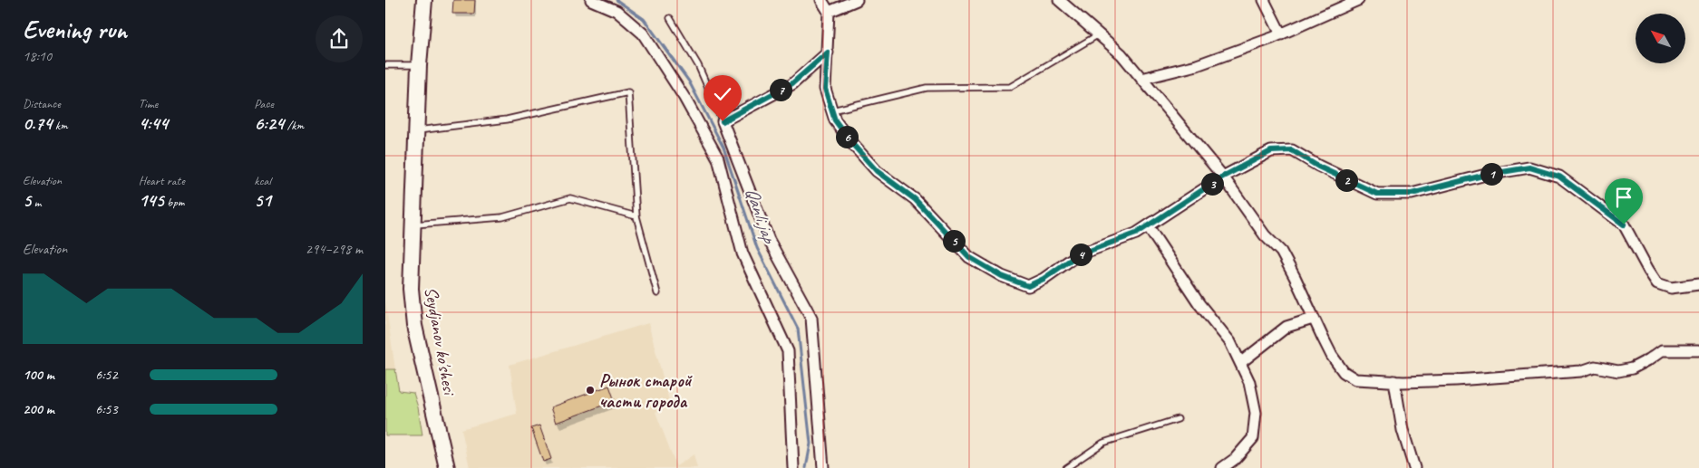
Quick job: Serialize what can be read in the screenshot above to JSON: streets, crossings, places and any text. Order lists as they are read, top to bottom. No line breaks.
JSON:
{"streets":{"main road":["Seydjanov ko'shesi"]},"water":["Qanli jap"],"places":["Рынок старой части города"],"north":"top left","page":{"heading":["Evening run","18:10"],"stats":[["Distance","0.74 km"],["Time","4:44"],["Pace","6:24 /km"],["Elevation","5 m"],["Heart rate","145 bpm"],["kcal","51"]],"pins":["7","6","1","2","3","5","4"],"chart":["Elevation","294–298 m"],"list":[{"name":"100 m","note":"6:52"},{"name":"200 m","note":"6:53"}]}}
